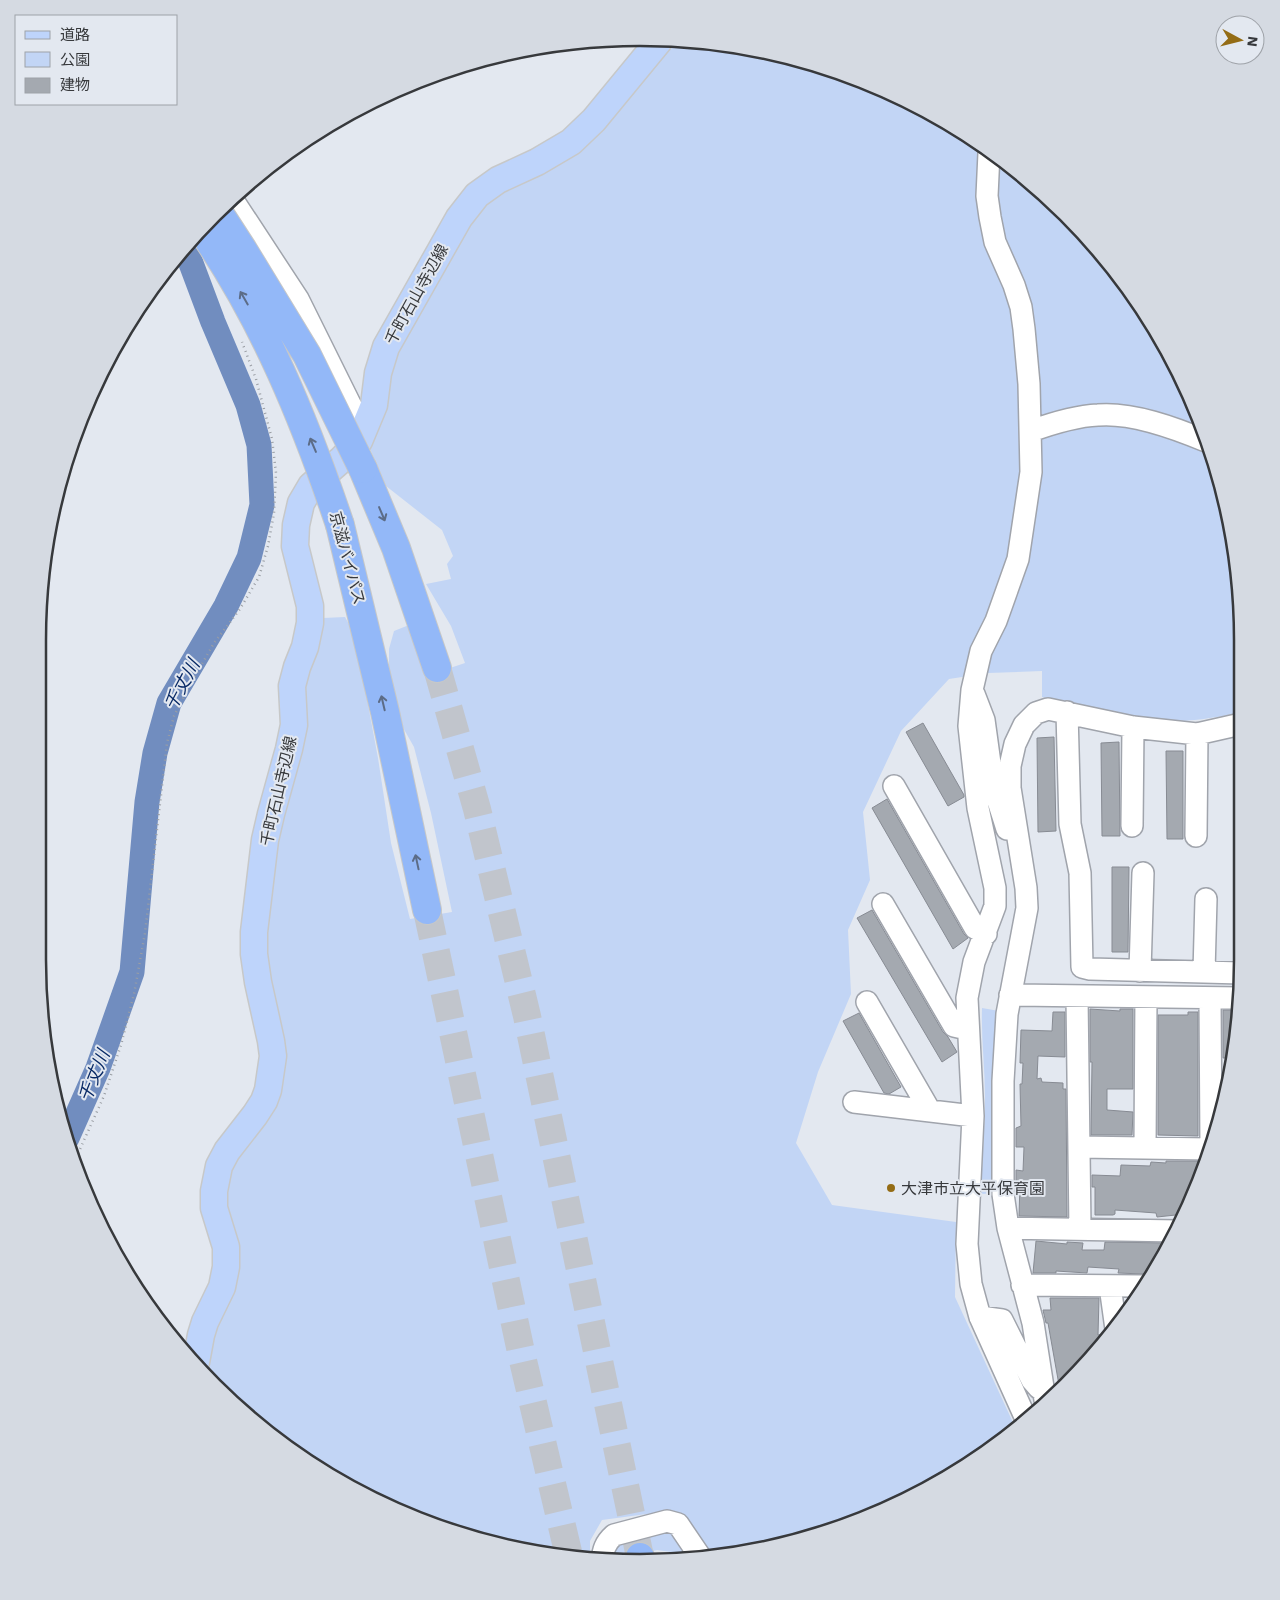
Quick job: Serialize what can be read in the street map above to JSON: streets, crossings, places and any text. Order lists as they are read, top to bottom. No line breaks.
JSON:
{"streets":{"highway":["京滋バイパス"],"main road":["千町石山寺辺線"]},"water":["千丈川"],"places":["大津市立大平保育園"],"legend":["道路","公園","建物"],"north":"right"}
